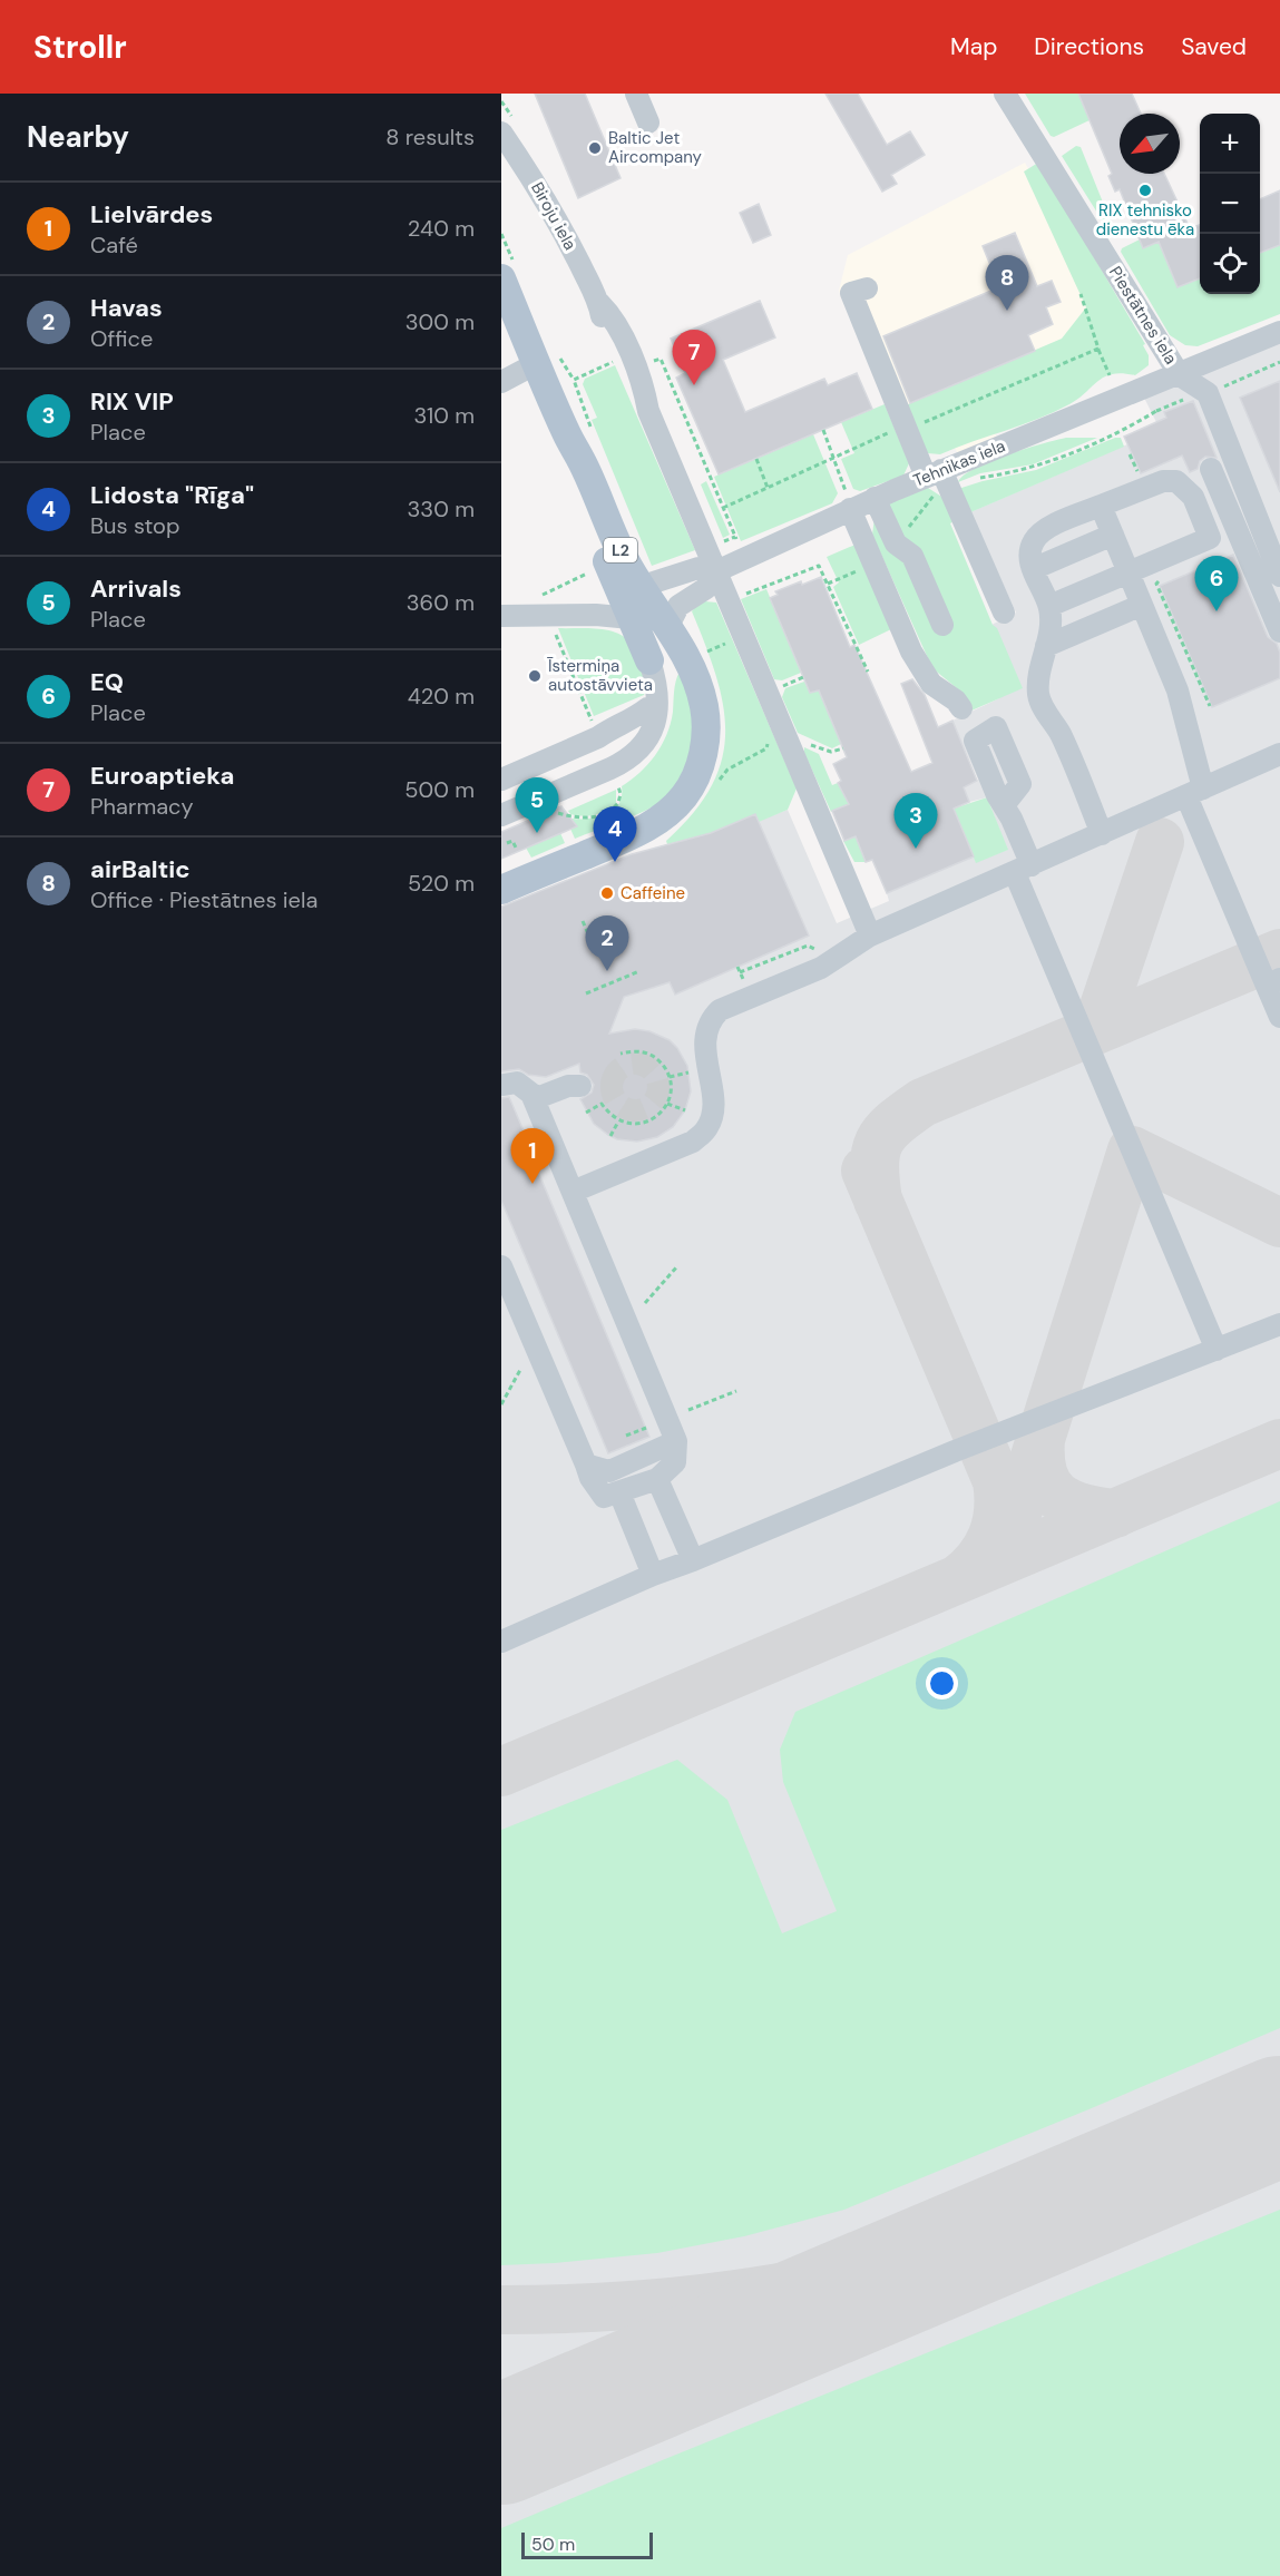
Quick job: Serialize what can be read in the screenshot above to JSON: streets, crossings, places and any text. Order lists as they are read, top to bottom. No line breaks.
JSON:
{"streets":{"main road":["L2"],"street":["Biroju iela","Piestātnes iela","Tehnikas iela"]},"crossings":[["Biroju iela","Tehnikas iela"],["Piestātnes iela","Tehnikas iela"],["Tehnikas iela","L2"]],"places":["Baltic Jet Aircompany","RIX tehnisko dienestu ēka","Īstermiņa autostāvvieta","Caffeine"],"scale_bar":"50 m","north":"bottom left","page":{"header":"Strollr","nav":["Map","Directions","Saved"],"heading":["Nearby","8 results"],"map_buttons":["+","−"],"list":[{"mark":"1","name":"Lielvārdes","note":"Café","value":"240 m"},{"mark":"2","name":"Havas","note":"Office","value":"300 m"},{"mark":"3","name":"RIX VIP","note":"Place","value":"310 m"},{"mark":"4","name":"Lidosta \"Rīga\"","note":"Bus stop","value":"330 m"},{"mark":"5","name":"Arrivals","note":"Place","value":"360 m"},{"mark":"6","name":"EQ","note":"Place","value":"420 m"},{"mark":"7","name":"Euroaptieka","note":"Pharmacy","value":"500 m"},{"mark":"8","name":"airBaltic","note":"Office · Piestātnes iela","value":"520 m"}],"pins":["8","7","6","5","3","4","2","1"],"scale":"50 m"}}
